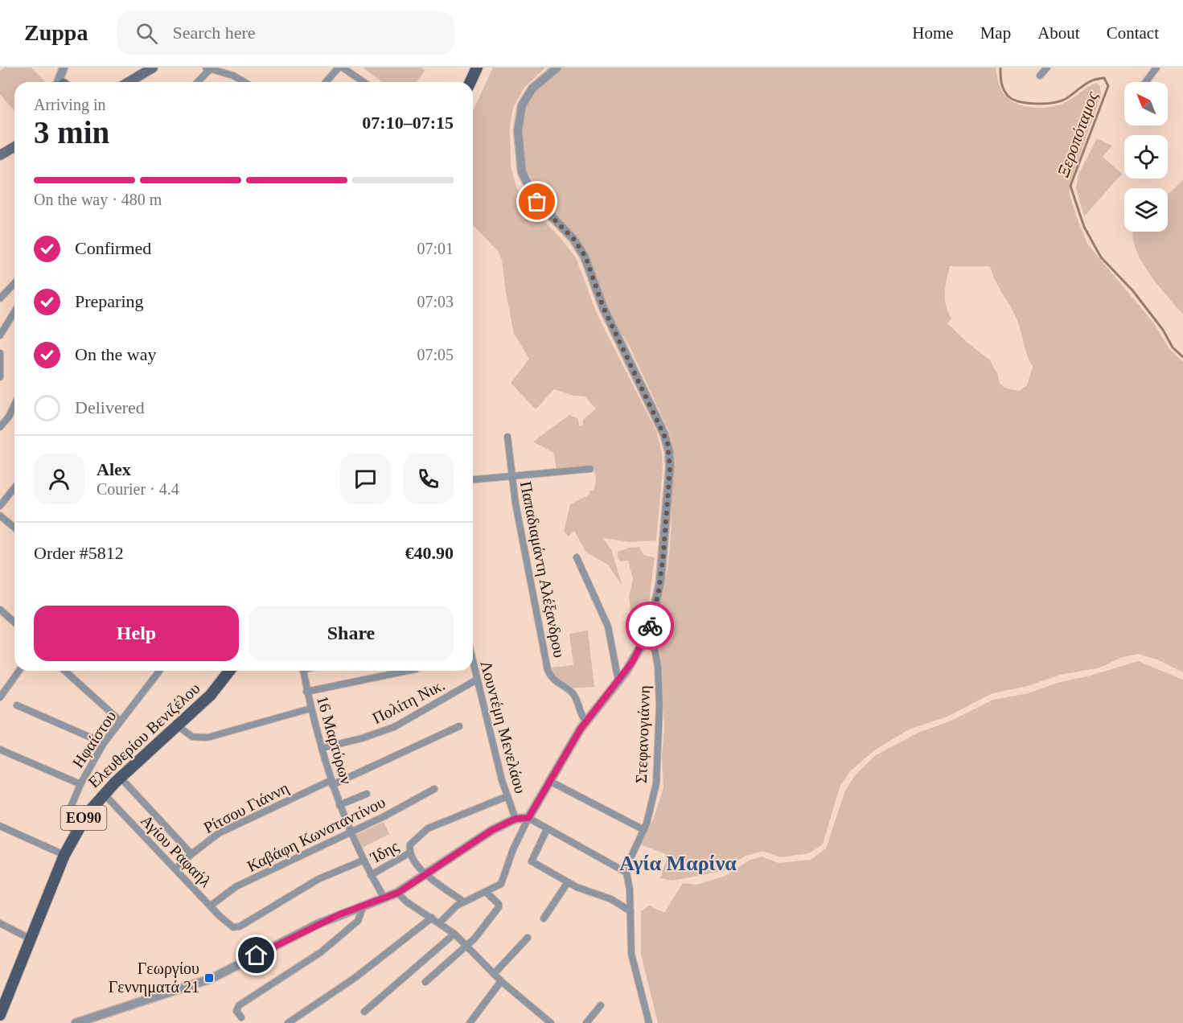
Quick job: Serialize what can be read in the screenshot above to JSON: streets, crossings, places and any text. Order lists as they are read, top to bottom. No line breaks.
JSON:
{"streets":{"main road":["Ελευθερίου Βενιζέλου","ΕΟ90"],"street":["Παπαδιαμάντη Αλέξανδρου","Πολίτη Νικ.","Λουντέμη Μενελάου","Στεφανογιάννη","Ηφαίστου","16 Μαρτύρων","Ρίτσου Γιάννη","Καβάφη Κωνσταντίνου","Αγίου Ραφαήλ","Ίδης"]},"crossings":[["Πολίτη Νικ.","Λουντέμη Μενελάου"],["Πολίτη Νικ.","16 Μαρτύρων"],["Λουντέμη Μενελάου","Ίδης"],["Ελευθερίου Βενιζέλου","Ηφαίστου"],["Ελευθερίου Βενιζέλου","Αγίου Ραφαήλ"],["16 Μαρτύρων","Ρίτσου Γιάννη"],["16 Μαρτύρων","Καβάφη Κωνσταντίνου"],["16 Μαρτύρων","Αγίου Ραφαήλ"],["16 Μαρτύρων","Ίδης"],["Ρίτσου Γιάννη","Αγίου Ραφαήλ"],["Καβάφη Κωνσταντίνου","Αγίου Ραφαήλ"]],"districts":["Αγία Μαρίνα"],"water":["Ξεροπόταμος"],"places":{"transit":["Γεωργίου Γεννηματά 21"]},"north":"top left","page":{"header":"Zuppa","search":"Search here","nav":["Home","Map","About","Contact"],"heading":["3 min","Arriving in","07:10–07:15"],"panel":["Alex","Courier · 4.4","Order #5812","€40.90"],"bar":"On the way · 480 m","list":[["Confirmed","07:01"],["Preparing","07:03"],["On the way","07:05"],"Delivered"],"buttons":["Help","Share"]}}
